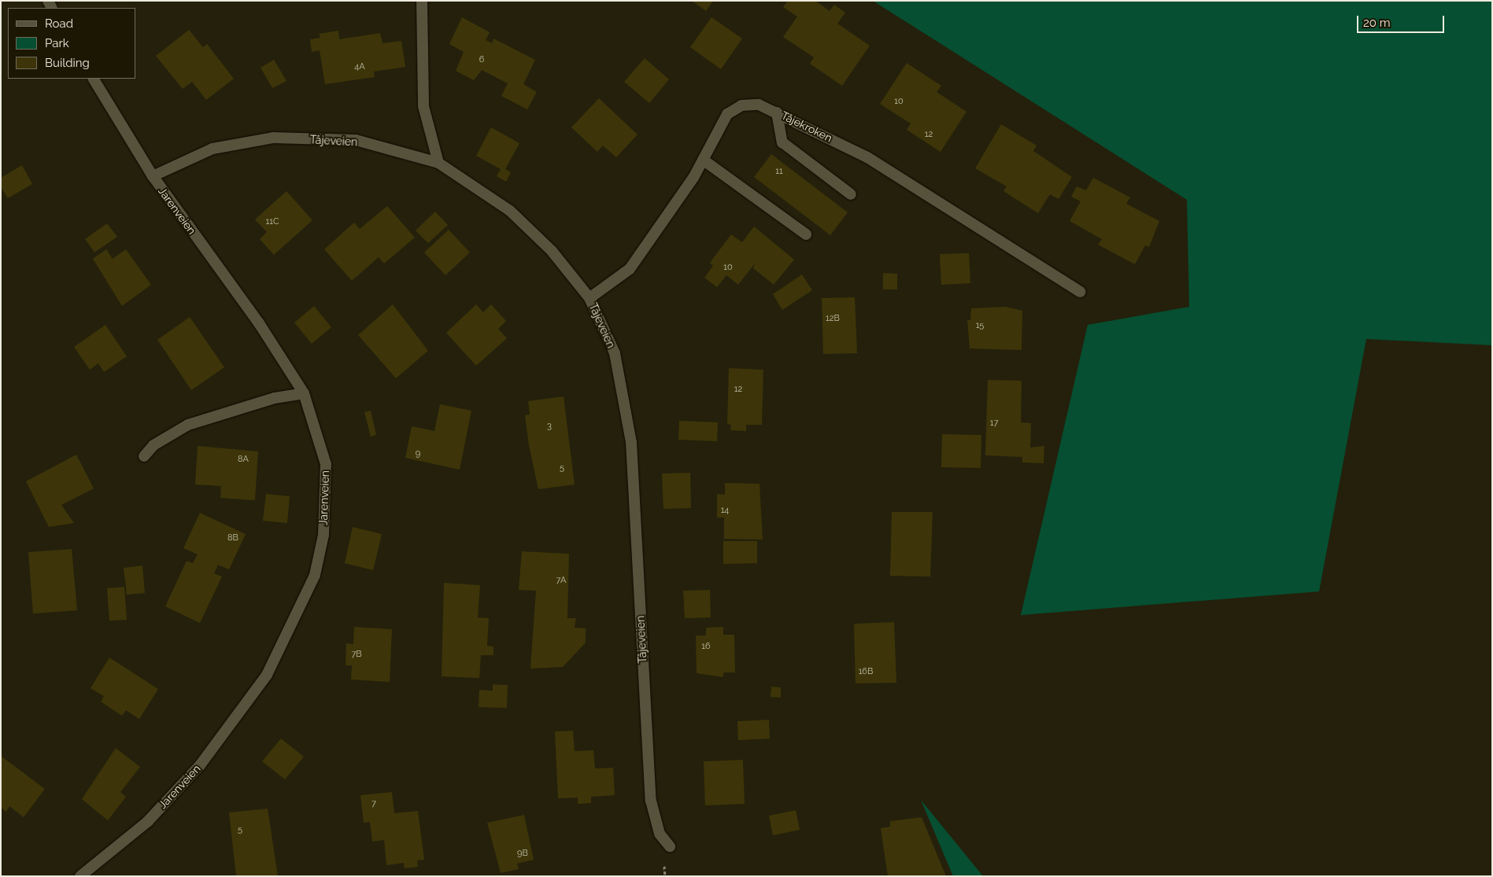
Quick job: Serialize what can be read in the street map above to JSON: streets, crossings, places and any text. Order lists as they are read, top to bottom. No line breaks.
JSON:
{"streets":{"street":["Tåjekroken","Tåjeveien","Jarenveien"]},"crossings":[["Tåjekroken","Tåjeveien"],["Tåjeveien","Jarenveien"]],"house_numbers":["6","4A","10","12","11","11C","10","12B","15","12","17","3","9","8A","5","14","8B","7A","16","7B","16B","7","5","9B"],"legend":["Road","Park","Building"],"scale_bar":"20 m"}
